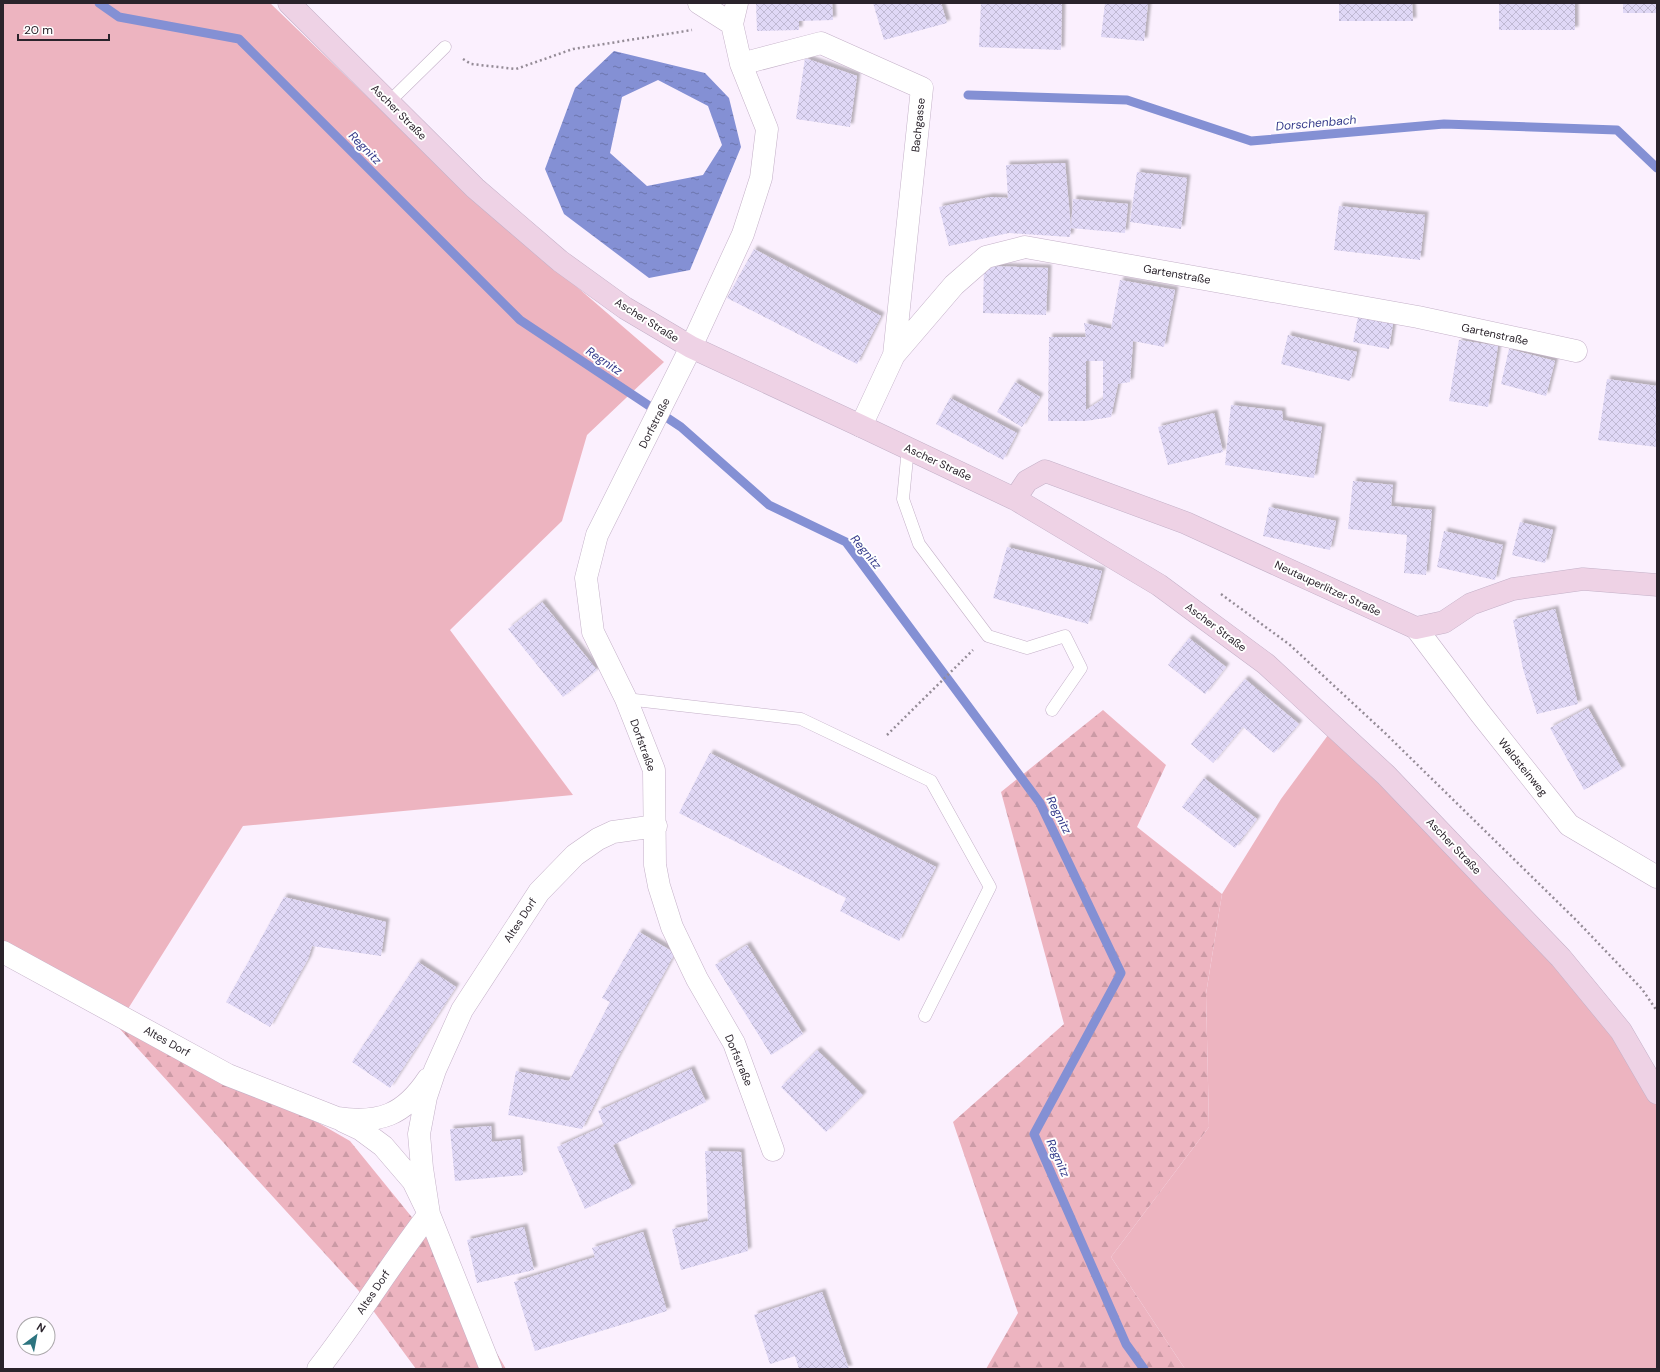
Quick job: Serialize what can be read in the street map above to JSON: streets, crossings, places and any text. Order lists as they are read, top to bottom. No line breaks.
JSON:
{"streets":{"street":["Ascher Straße","Bachgasse","Gartenstraße","Dorfstraße","Neutauperlitzer Straße","Waldsteinweg","Altes Dorf"]},"crossings":[["Ascher Straße","Gartenstraße"],["Ascher Straße","Dorfstraße"],["Ascher Straße","Neutauperlitzer Straße"],["Bachgasse","Gartenstraße"],["Dorfstraße","Altes Dorf"],["Neutauperlitzer Straße","Waldsteinweg"]],"water":["Dorschenbach","Regnitz"],"scale_bar":"20 m","north":"top right"}
